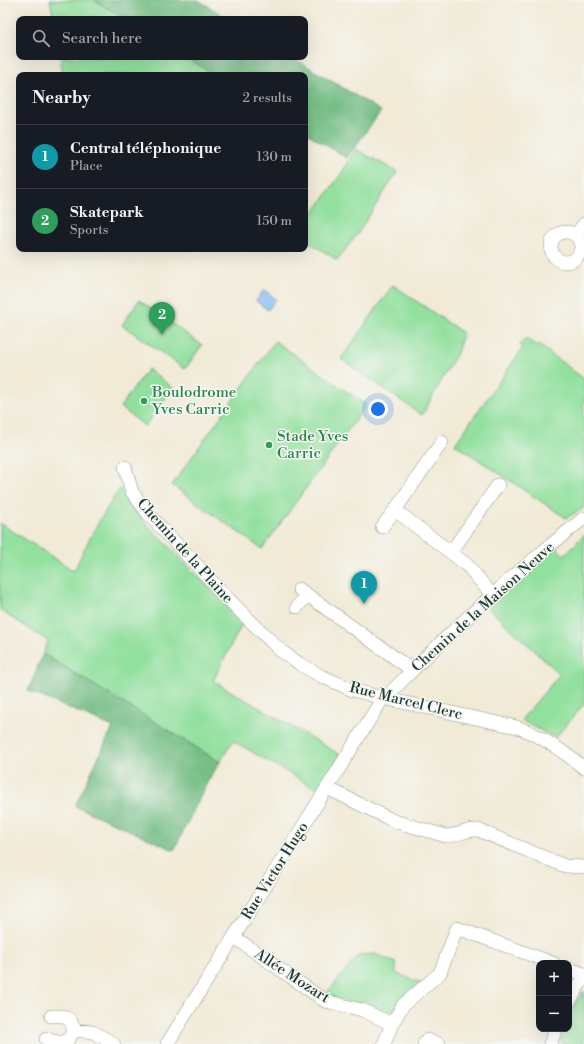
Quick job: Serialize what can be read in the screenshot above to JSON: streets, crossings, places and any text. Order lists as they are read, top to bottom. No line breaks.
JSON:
{"streets":{"street":["Chemin de la Plaine","Chemin de la Maison Neuve","Rue Marcel Clerc","Rue Victor Hugo","Allée Mozart"]},"crossings":[["Chemin de la Plaine","Rue Marcel Clerc"],["Chemin de la Maison Neuve","Rue Marcel Clerc"],["Chemin de la Maison Neuve","Rue Victor Hugo"],["Rue Marcel Clerc","Rue Victor Hugo"],["Rue Victor Hugo","Allée Mozart"]],"places":["Boulodrome Yves Carric","Stade Yves Carric"],"page":{"search":"Search here","heading":["Nearby","2 results"],"list":[{"mark":"1","name":"Central téléphonique","note":"Place","value":"130 m"},{"mark":"2","name":"Skatepark","note":"Sports","value":"150 m"}],"pins":["2","1"],"map_buttons":["+","−"]}}
